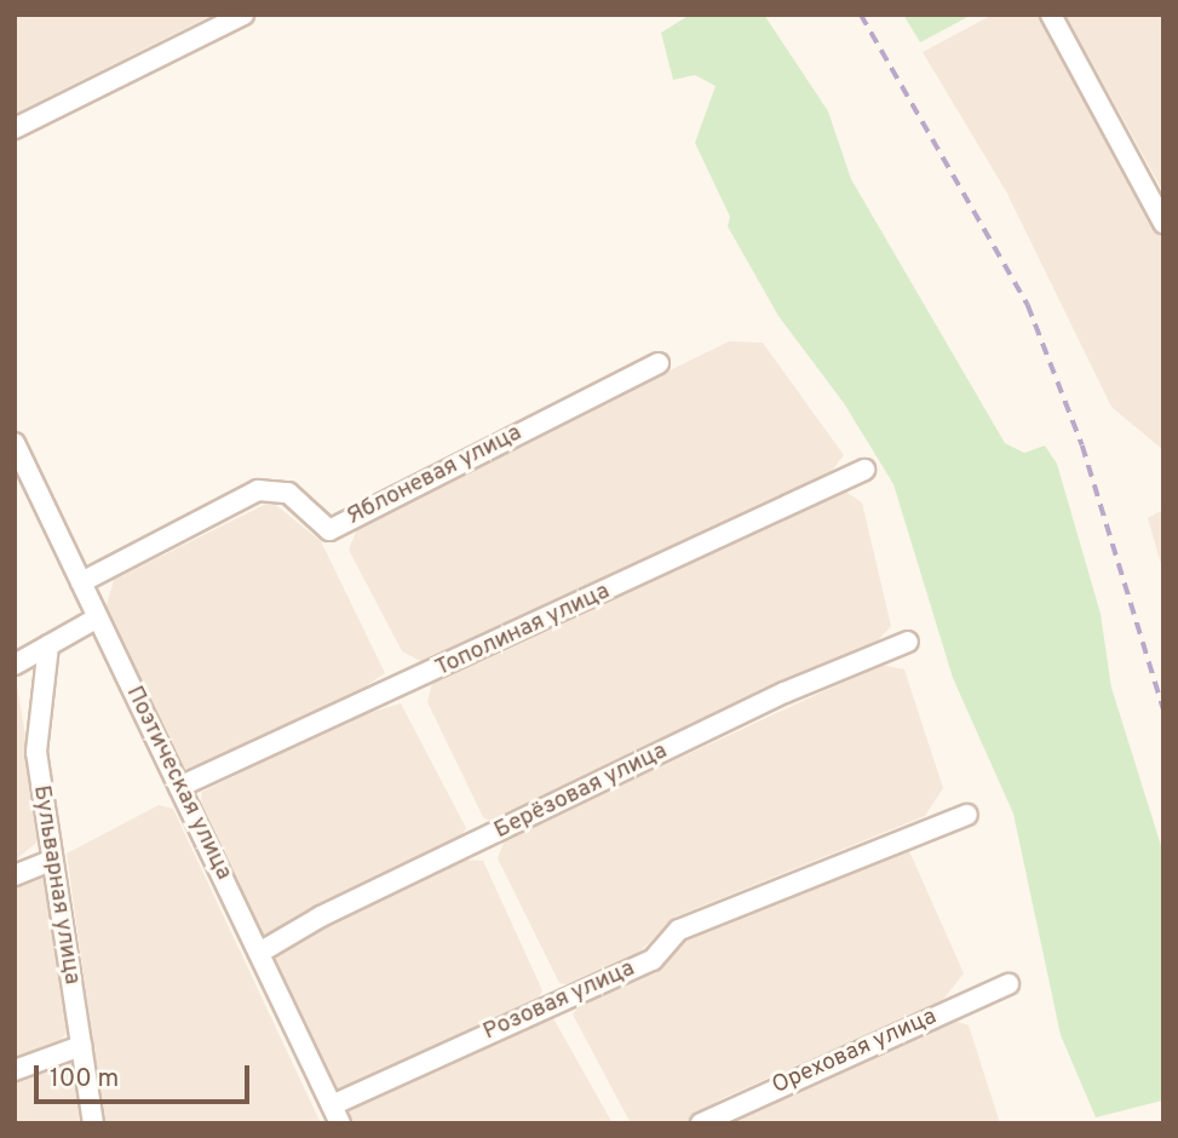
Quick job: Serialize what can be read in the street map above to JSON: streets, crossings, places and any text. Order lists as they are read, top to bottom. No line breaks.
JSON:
{"streets":{"street":["Яблоневая улица","Тополиная улица","Поэтическая улица","Берёзовая улица","Бульварная улица","Розовая улица","Ореховая улица"]},"crossings":[["Яблоневая улица","Поэтическая улица"],["Тополиная улица","Поэтическая улица"],["Поэтическая улица","Берёзовая улица"],["Поэтическая улица","Розовая улица"]],"scale_bar":"100 m"}
